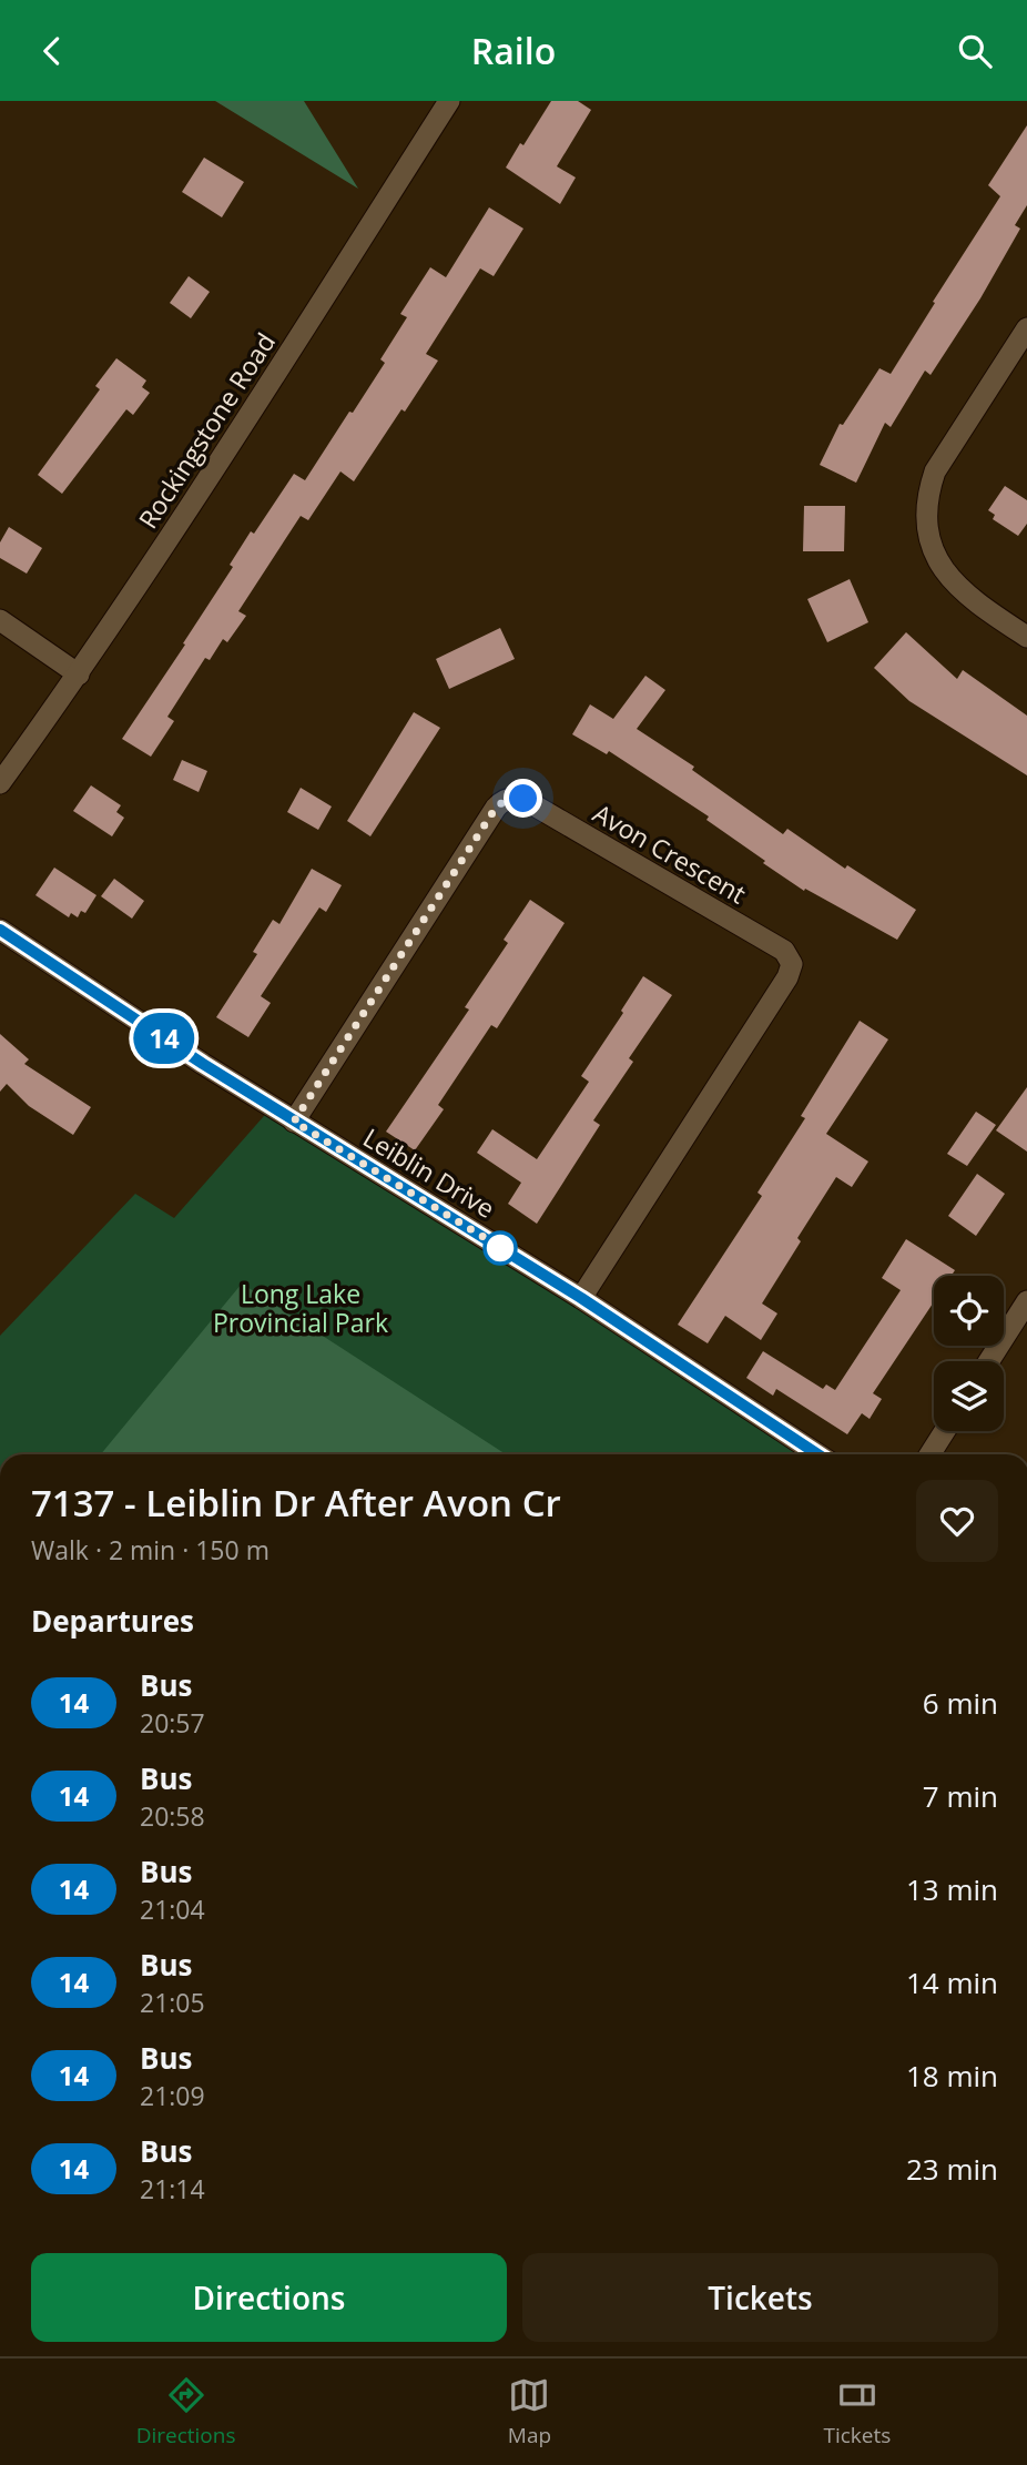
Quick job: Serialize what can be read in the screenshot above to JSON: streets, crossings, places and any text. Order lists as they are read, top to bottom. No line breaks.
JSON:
{"streets":{"street":["Rockingstone Road","Avon Crescent","Leiblin Drive"]},"crossings":[["Avon Crescent","Leiblin Drive"]],"parks":["Long Lake Provincial Park"],"lines":["bus line 14"],"page":{"header":"Railo","on_map":"14","heading":[["7137 - Leiblin Dr After Avon Cr","Walk · 2 min · 150 m"],"Departures"],"list":[{"mark":"14","name":"Bus","note":"20:57","value":"6 min"},{"mark":"14","name":"Bus","note":"20:58","value":"7 min"},{"mark":"14","name":"Bus","note":"21:04","value":"13 min"},{"mark":"14","name":"Bus","note":"21:05","value":"14 min"},{"mark":"14","name":"Bus","note":"21:09","value":"18 min"},{"mark":"14","name":"Bus","note":"21:14","value":"23 min"}],"buttons":["Directions","Tickets"],"tabs":["Directions","Map","Tickets"]}}
